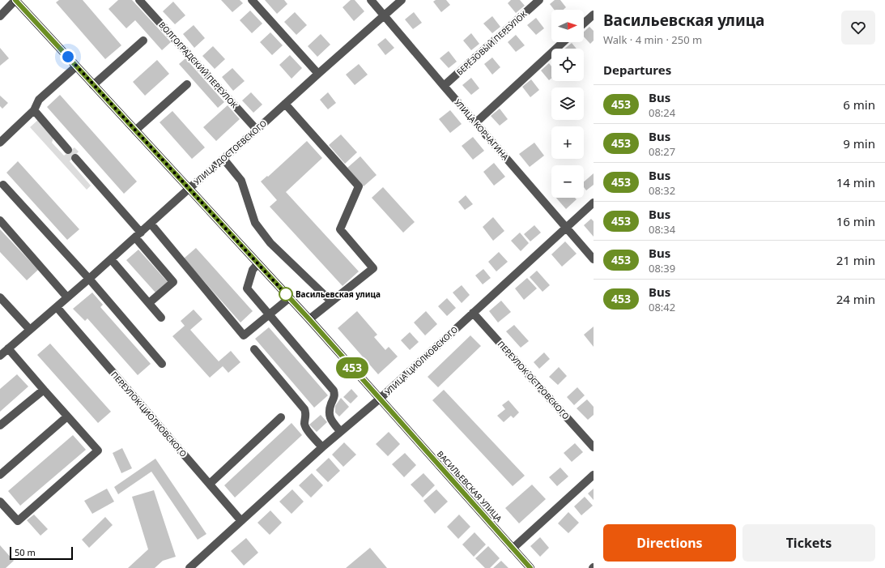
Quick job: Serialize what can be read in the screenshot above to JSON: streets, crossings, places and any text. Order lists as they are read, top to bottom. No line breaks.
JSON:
{"streets":{"main road":["ВАСИЛЬЕВСКАЯ УЛИЦА"],"street":["БЕРЁЗОВЫЙ ПЕРЕУЛОК","ВОЛГОГРАДСКИЙ ПЕРЕУЛОК","УЛИЦА КОРЧАГИНА","УЛИЦА ДОСТОЕВСКОГО","УЛИЦА ЦИОЛКОВСКОГО","ПЕРЕУЛОК ОСТРОВСКОГО","ПЕРЕУЛОК ЦИОЛКОВСКОГО"]},"crossings":[["БЕРЁЗОВЫЙ ПЕРЕУЛОК","УЛИЦА КОРЧАГИНА"],["ВОЛГОГРАДСКИЙ ПЕРЕУЛОК","УЛИЦА ДОСТОЕВСКОГО"],["УЛИЦА КОРЧАГИНА","УЛИЦА ДОСТОЕВСКОГО"],["УЛИЦА КОРЧАГИНА","УЛИЦА ЦИОЛКОВСКОГО"],["УЛИЦА ДОСТОЕВСКОГО","ПЕРЕУЛОК ЦИОЛКОВСКОГО"],["УЛИЦА ДОСТОЕВСКОГО","ВАСИЛЬЕВСКАЯ УЛИЦА"],["УЛИЦА ЦИОЛКОВСКОГО","ПЕРЕУЛОК ОСТРОВСКОГО"],["УЛИЦА ЦИОЛКОВСКОГО","ПЕРЕУЛОК ЦИОЛКОВСКОГО"],["УЛИЦА ЦИОЛКОВСКОГО","ВАСИЛЬЕВСКАЯ УЛИЦА"]],"places":["Васильевская улица"],"lines":["bus line 453"],"scale_bar":"50 m","north":"right","page":{"on_map":"453","heading":[["Васильевская улица","Walk · 4 min · 250 m"],"Departures"],"map_buttons":["+","−"],"list":[{"mark":"453","name":"Bus","note":"08:24","value":"6 min"},{"mark":"453","name":"Bus","note":"08:27","value":"9 min"},{"mark":"453","name":"Bus","note":"08:32","value":"14 min"},{"mark":"453","name":"Bus","note":"08:34","value":"16 min"},{"mark":"453","name":"Bus","note":"08:39","value":"21 min"},{"mark":"453","name":"Bus","note":"08:42","value":"24 min"}],"buttons":["Directions","Tickets"],"scale":"50 m"}}
